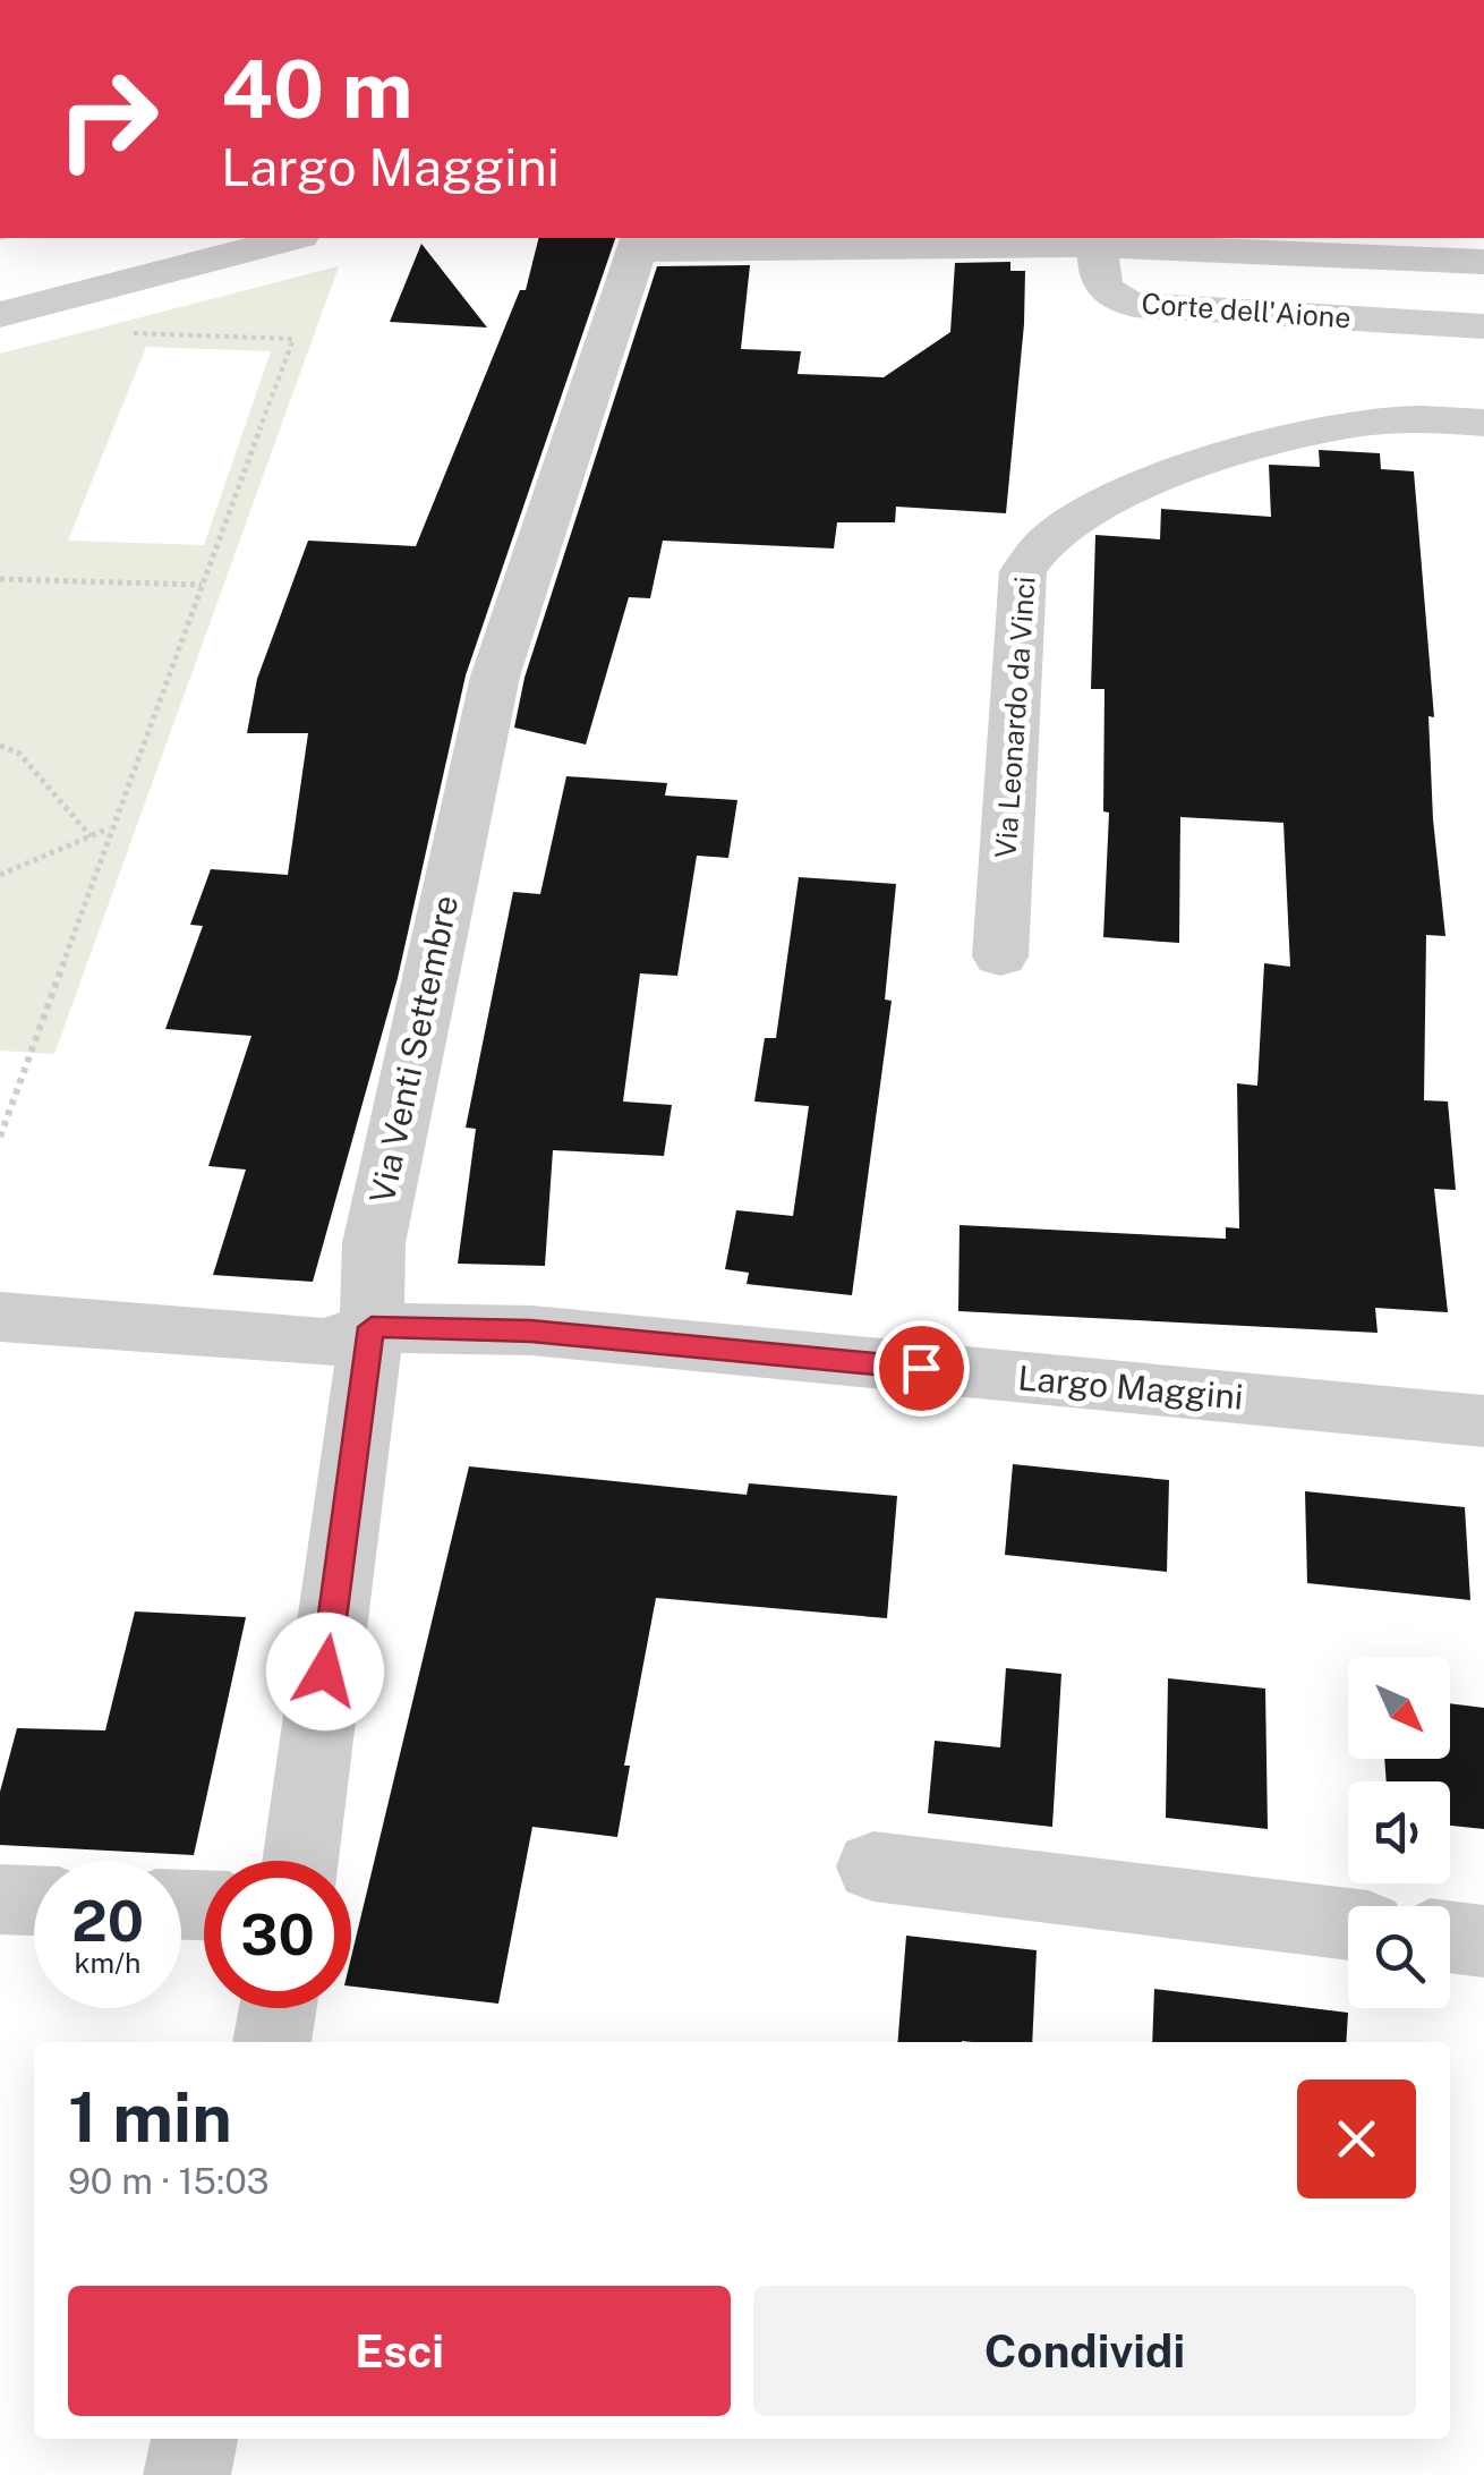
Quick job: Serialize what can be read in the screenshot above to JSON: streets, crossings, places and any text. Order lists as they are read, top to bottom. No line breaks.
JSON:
{"streets":{"street":["Corte dell'Aione","Via Leonardo da Vinci","Via Venti Settembre","Largo Maggini"]},"crossings":[["Via Venti Settembre","Largo Maggini"]],"north":"bottom right","page":{"turn":["40 m","Largo Maggini"],"speed":"20 km/h","limit":"30","heading":["1 min","90 m · 15:03"],"buttons":["Esci","Condividi"]}}
